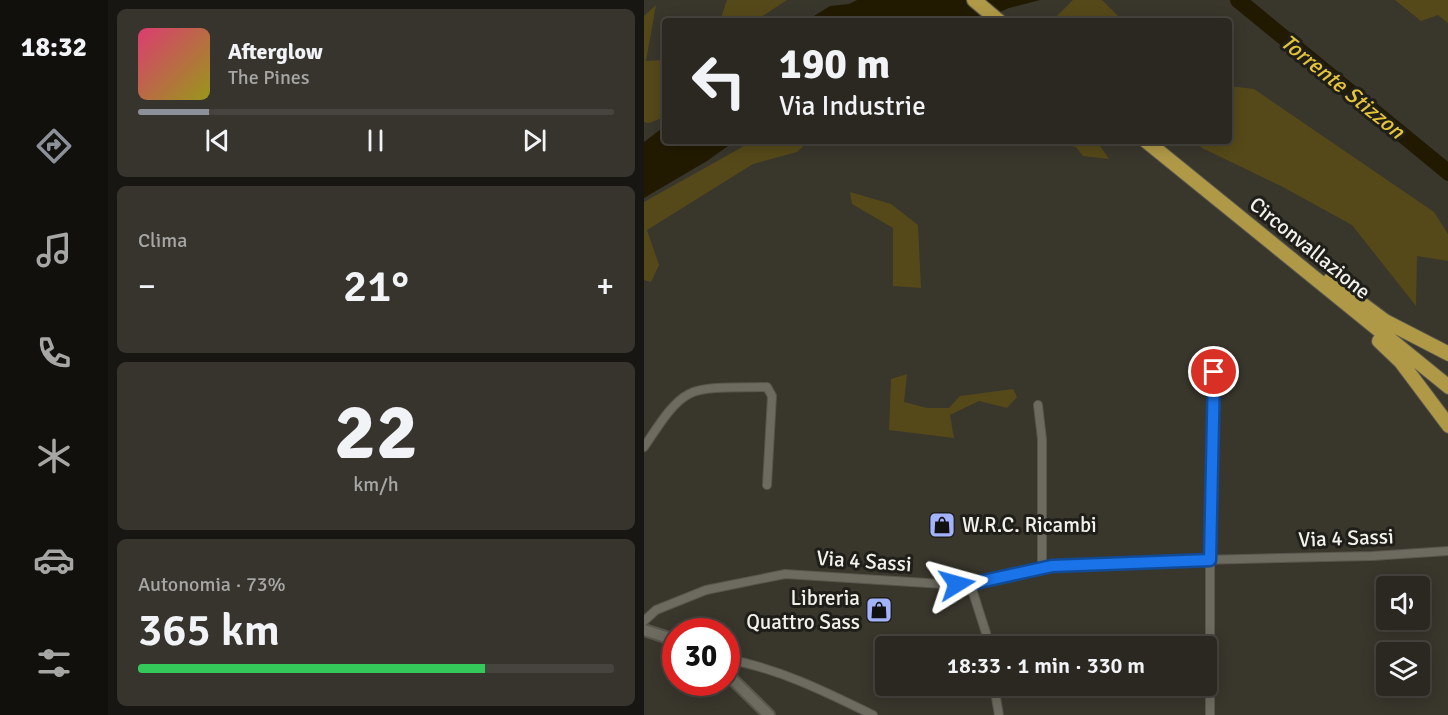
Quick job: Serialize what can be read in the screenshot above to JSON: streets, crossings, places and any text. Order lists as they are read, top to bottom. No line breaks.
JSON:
{"streets":{"highway":["Circonvallazione"],"street":["Via 4 Sassi"]},"water":["Torrente Stizzon"],"places":{"shop":["W.R.C. Ricambi","Libreria Quattro Sass"]},"page":{"tabs":"18:32","turn":["190 m","Via Industrie"],"song":["Afterglow","The Pines"],"tile":["Clima",["22","km/h"],["Autonomia · 73%","365 km"]],"heat":["−","21°","+"],"limit":"30","trip":"18:33 · 1 min · 330 m"}}
